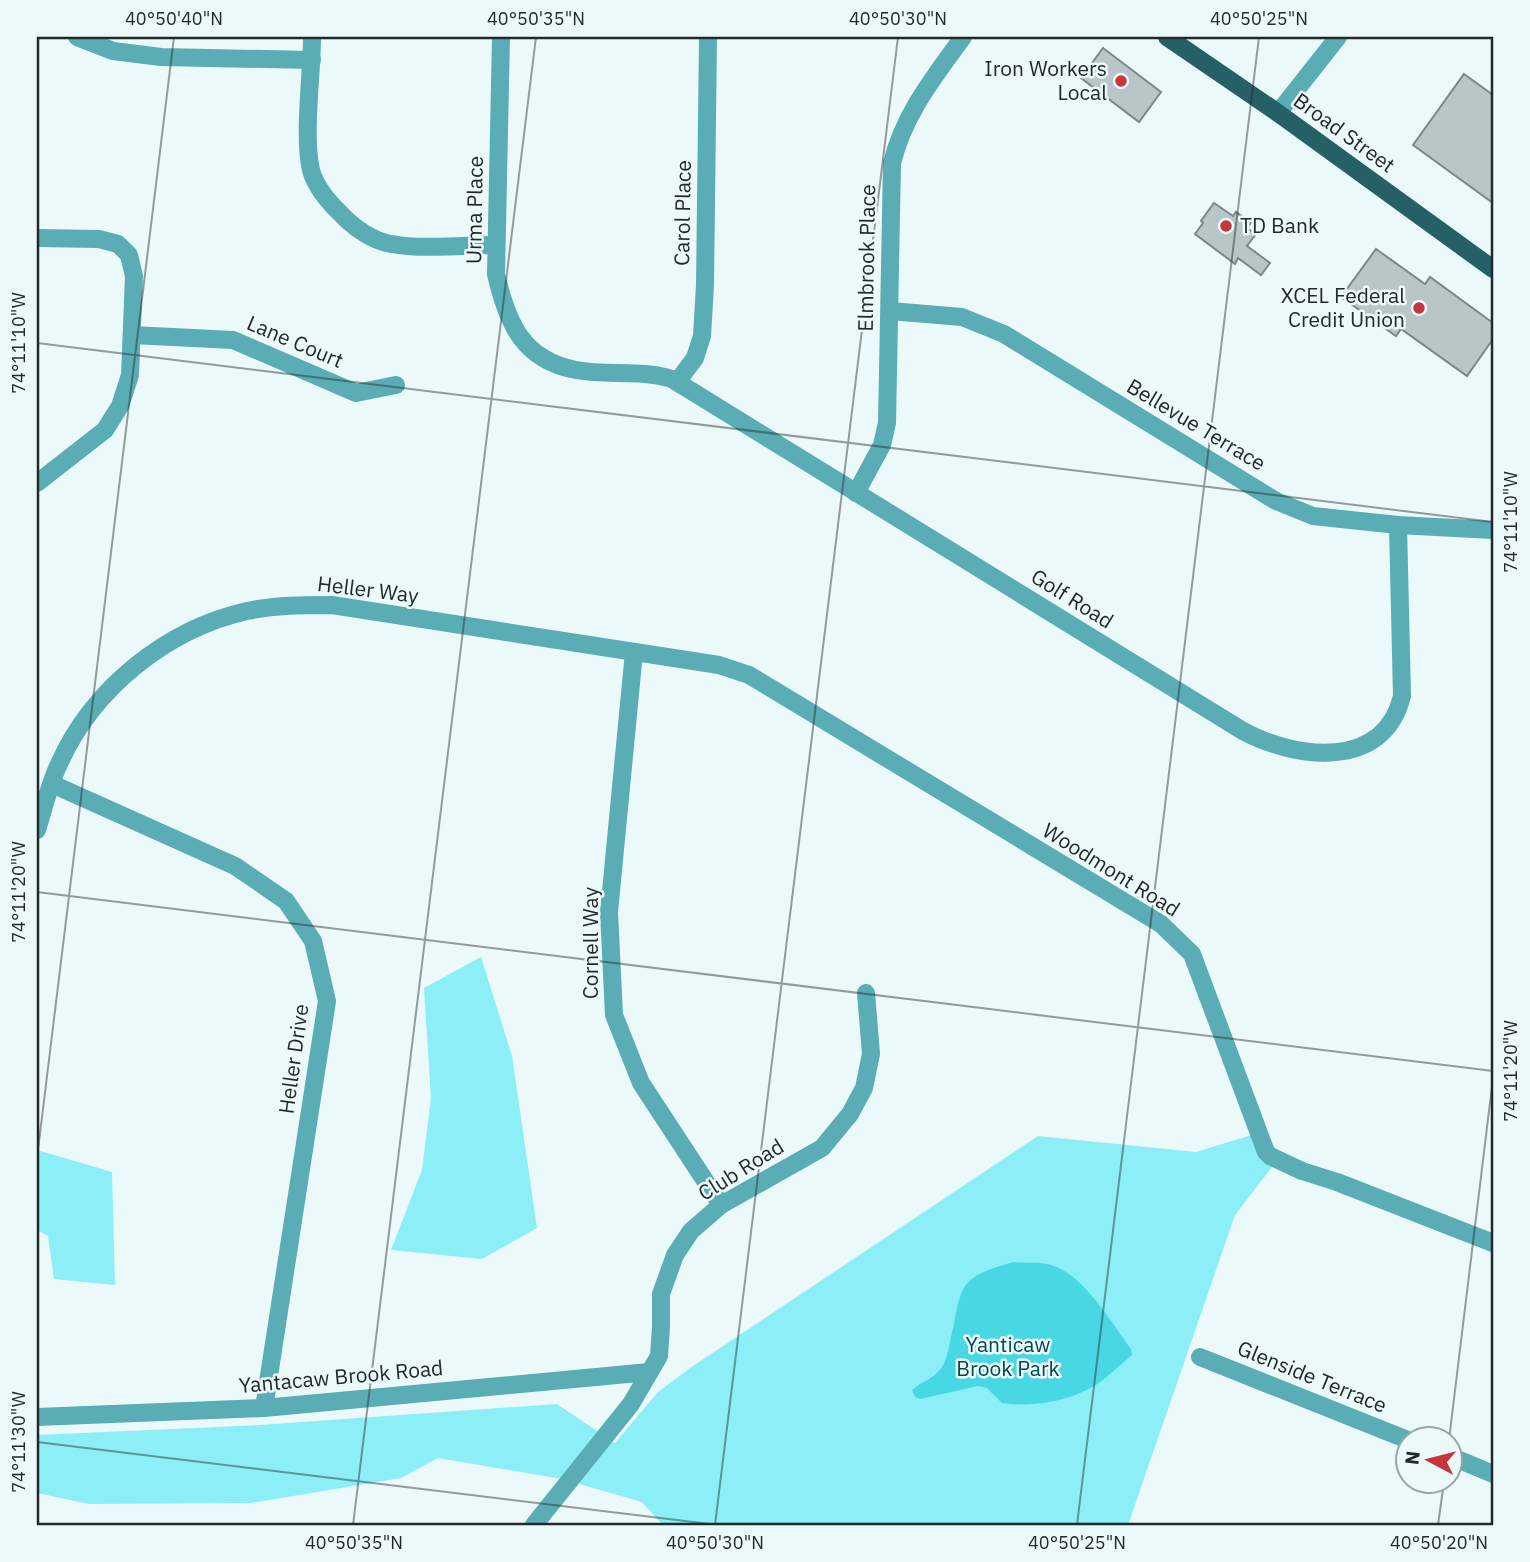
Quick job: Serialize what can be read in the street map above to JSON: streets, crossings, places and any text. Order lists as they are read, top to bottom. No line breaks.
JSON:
{"streets":{"main road":["Broad Street"],"street":["Urma Place","Carol Place","Elmbrook Place","Lane Court","Bellevue Terrace","Heller Way","Golf Road","Woodmont Road","Cornell Way","Heller Drive","Club Road","Yantacaw Brook Road","Glenside Terrace"]},"crossings":[["Urma Place","Golf Road"],["Carol Place","Golf Road"],["Elmbrook Place","Bellevue Terrace"],["Elmbrook Place","Golf Road"],["Bellevue Terrace","Golf Road"],["Heller Way","Woodmont Road"],["Heller Way","Cornell Way"],["Heller Way","Heller Drive"],["Woodmont Road","Cornell Way"],["Cornell Way","Club Road"],["Heller Drive","Yantacaw Brook Road"],["Club Road","Yantacaw Brook Road"]],"parks":["Yanticaw Brook Park"],"places":["Iron Workers Local","TD Bank","XCEL Federal Credit Union"],"north":"left","coordinates":["40°50'40\"N","40°50'35\"N","40°50'30\"N","40°50'25\"N","74°11'10\"W","74°11'20\"W","74°11'30\"W","40°50'20\"N"]}
